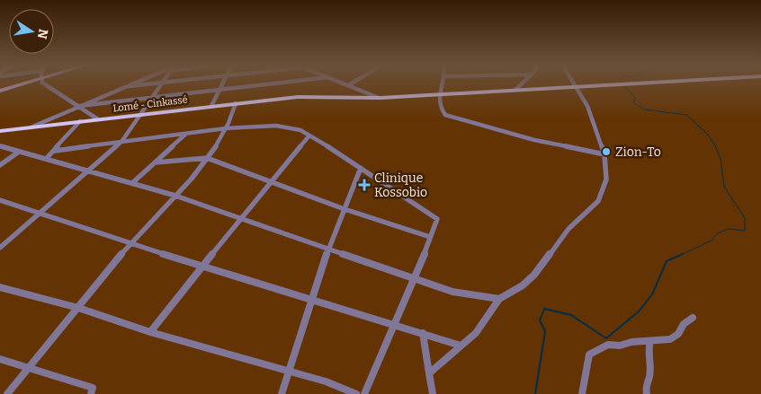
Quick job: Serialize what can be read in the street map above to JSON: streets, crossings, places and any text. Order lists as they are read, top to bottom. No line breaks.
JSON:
{"streets":{"highway":["Lomé - Cinkassé"]},"places":{"other":["Zion-To"],"health":["Clinique Kossobio"]},"north":"right"}
